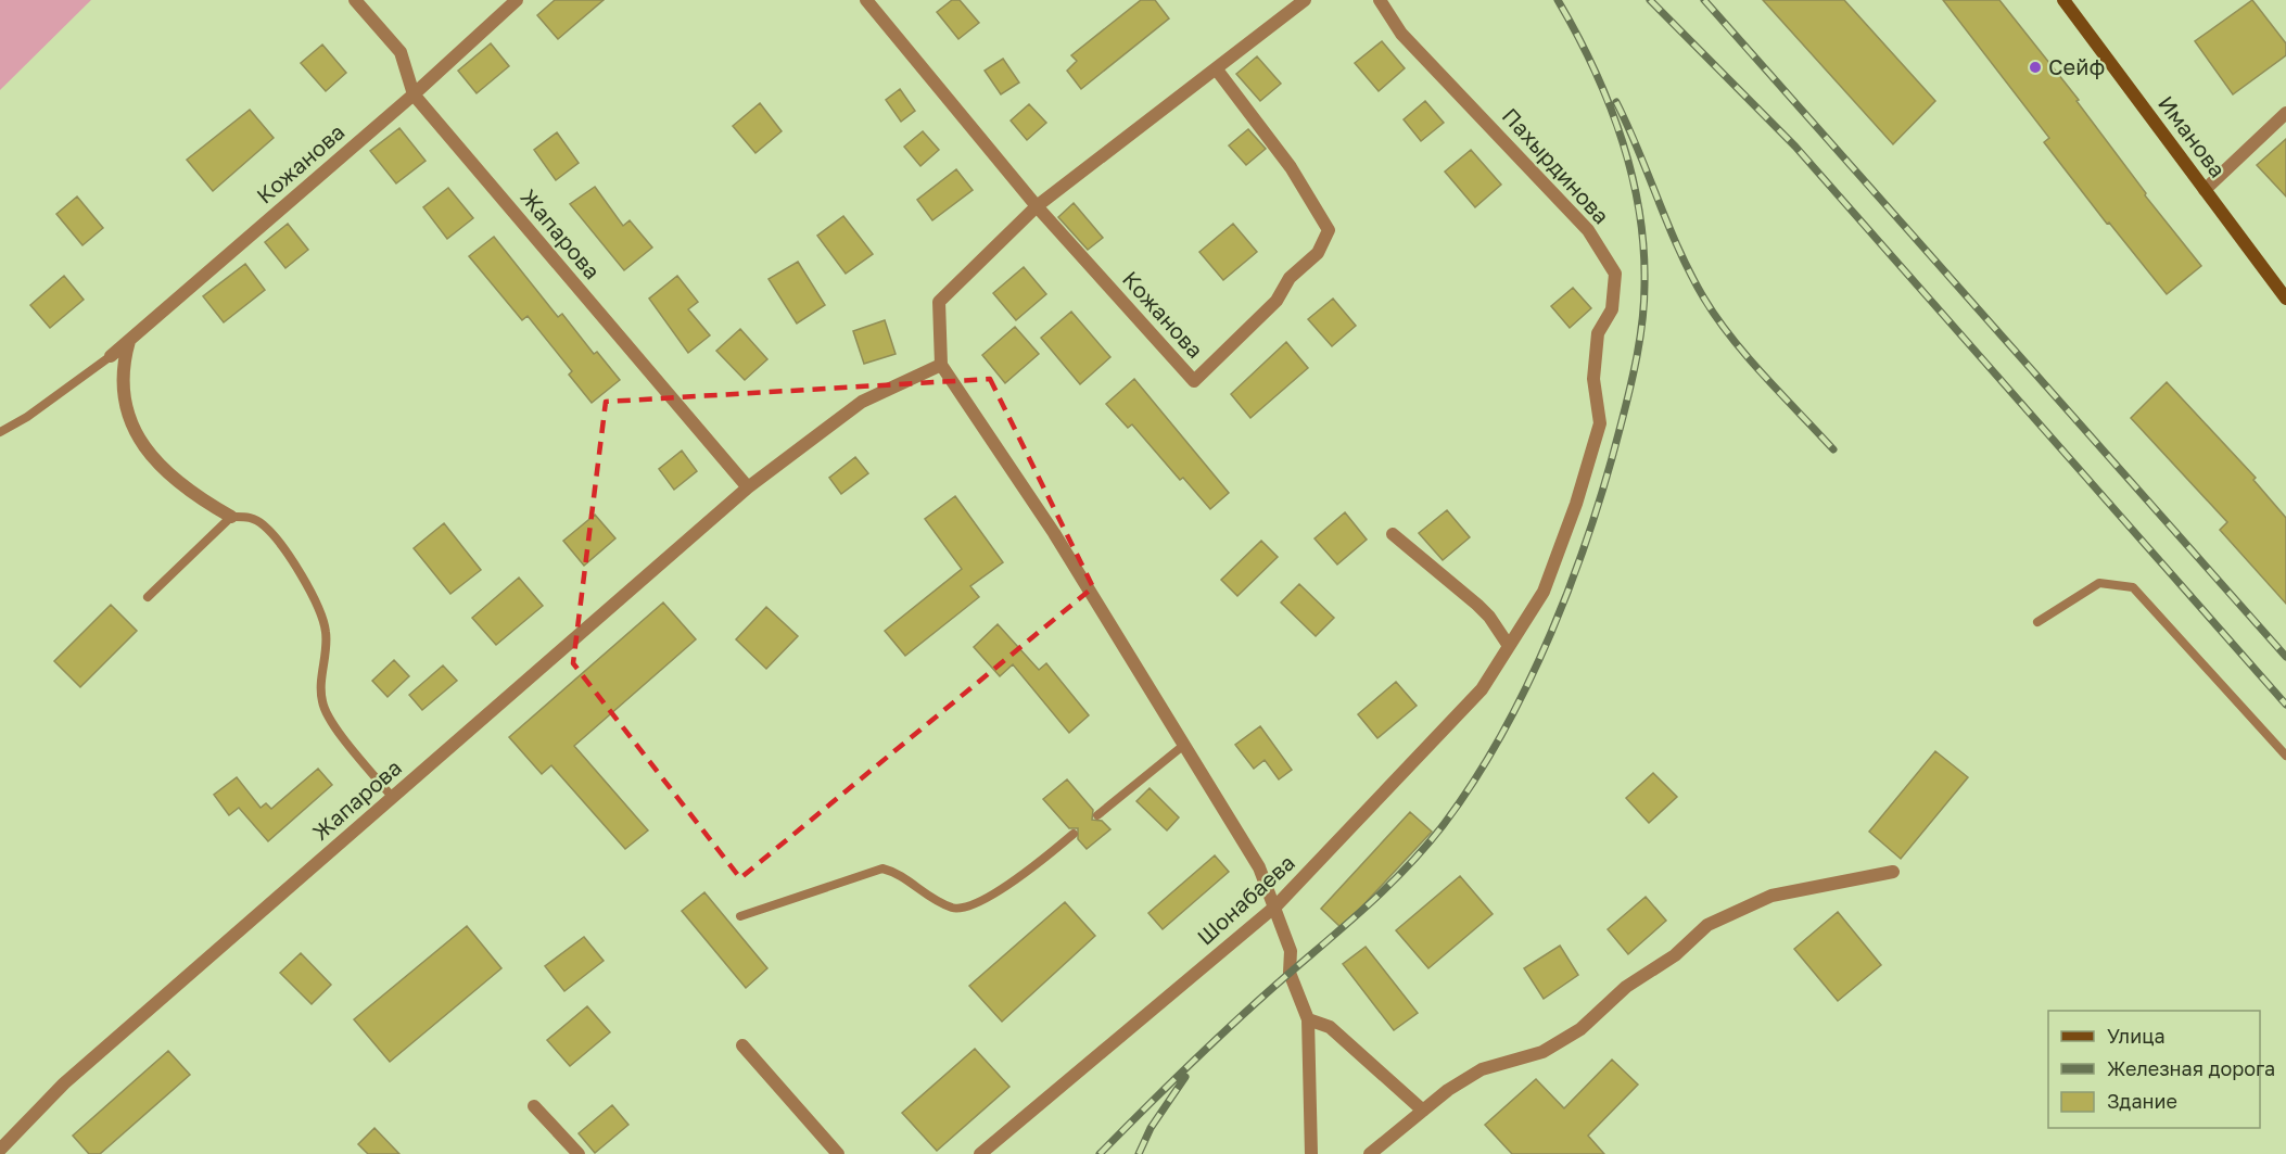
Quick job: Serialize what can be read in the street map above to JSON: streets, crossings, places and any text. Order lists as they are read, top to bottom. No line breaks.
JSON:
{"streets":{"main road":["Иманова"],"street":["Кожанова","Пахырдинова","Жапарова","Шонабаева"]},"crossings":[["Кожанова","Жапарова"],["Пахырдинова","Шонабаева"]],"places":["Сейф"],"legend":["Улица","Железная дорога","Здание"]}
